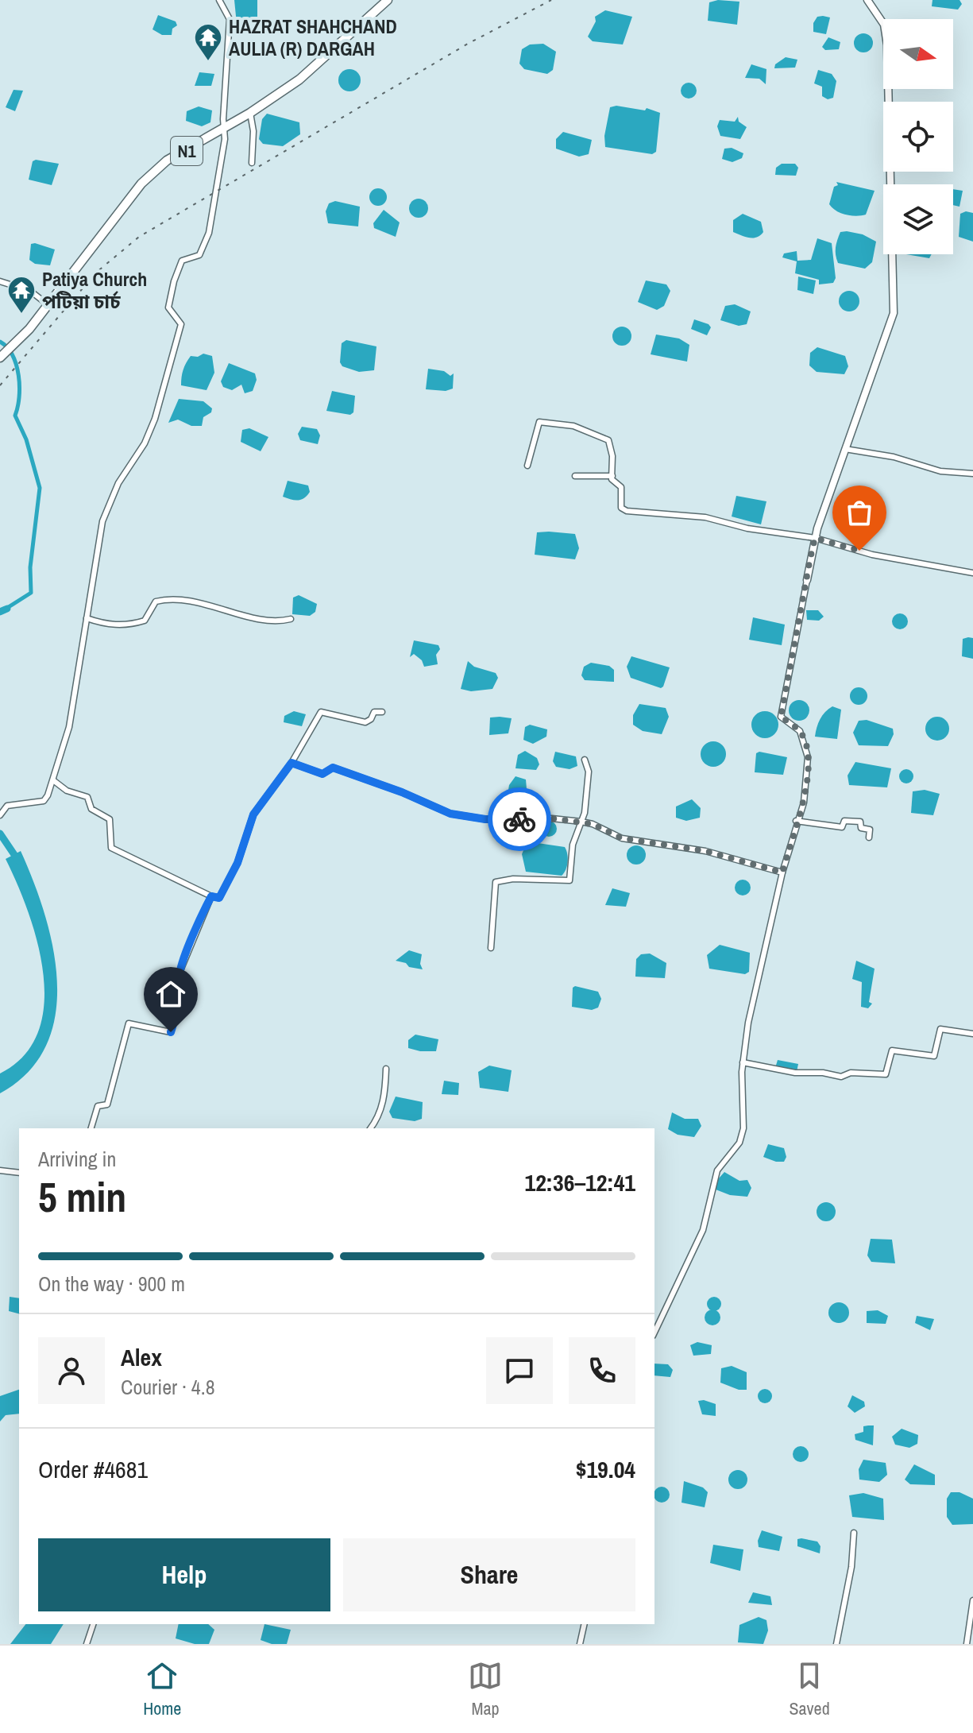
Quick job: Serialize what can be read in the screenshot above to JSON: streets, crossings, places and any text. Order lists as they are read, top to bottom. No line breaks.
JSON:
{"streets":{"highway":["N1"]},"places":{"temple":["HAZRAT SHAHCHAND AULIA (R) DARGAH","Patiya Church পটিয়া চার্চ"]},"north":"right","page":{"heading":["5 min","Arriving in","12:36–12:41"],"panel":["Alex","Courier · 4.8","Order #4681","$19.04"],"bar":"On the way · 900 m","buttons":["Help","Share"],"tabs":["Home","Map","Saved"]}}
